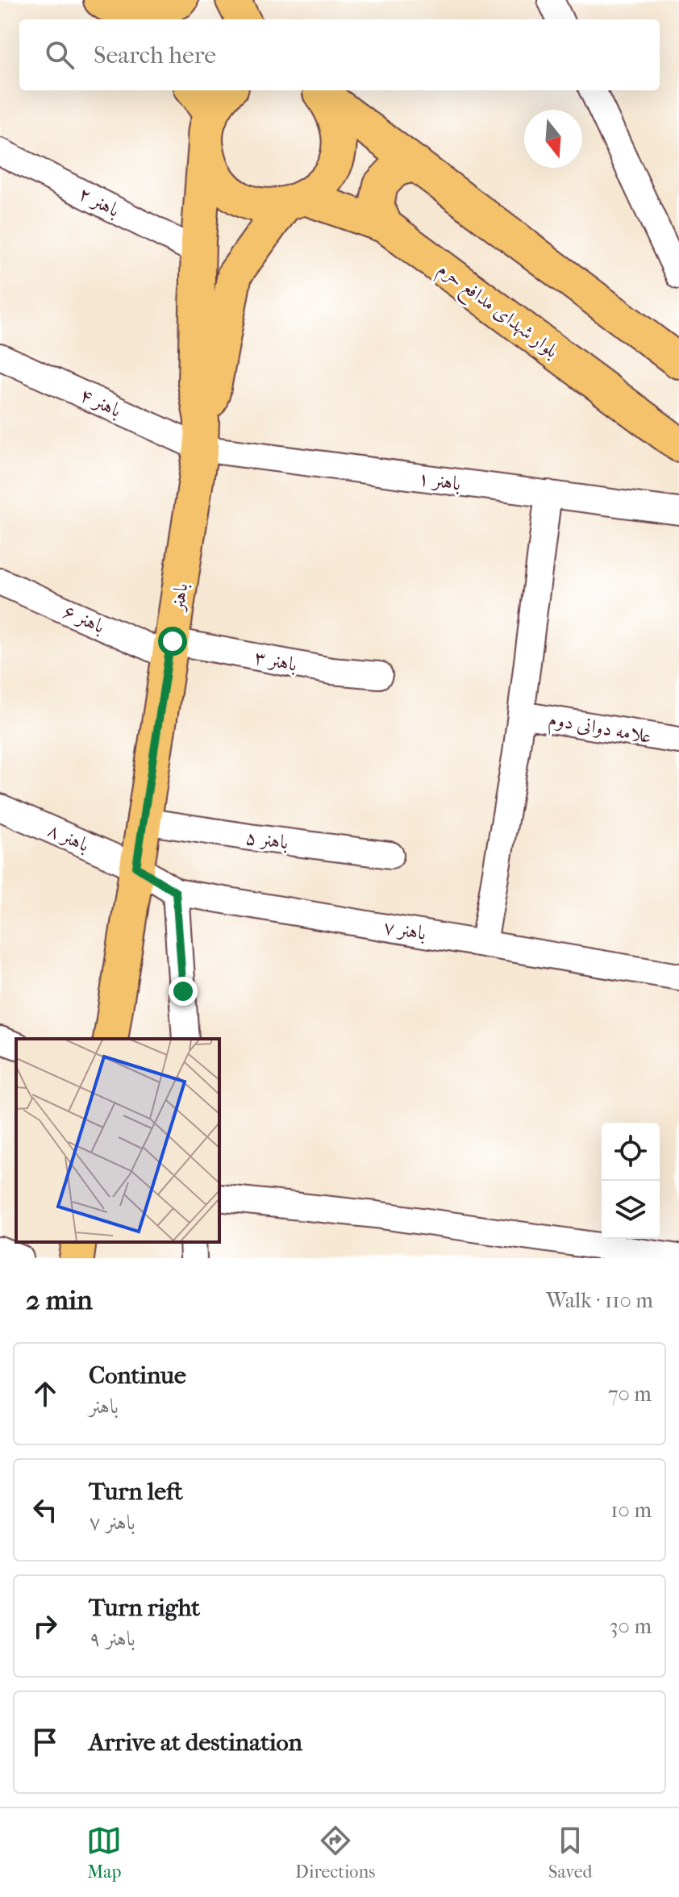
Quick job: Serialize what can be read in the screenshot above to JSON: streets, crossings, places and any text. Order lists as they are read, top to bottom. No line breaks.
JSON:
{"streets":{"main road":["بلوار شهدای مدافع حرم","باهنر"],"street":["باهنر ۲","باهنر ۴","باهنر ۱","باهنر ۶","باهنر ۳","علامه دوانی دوم","باهنر ۸","باهنر ۵","باهنر ۷"]},"crossings":[["باهنر ۲","باهنر"],["بلوار شهدای مدافع حرم","باهنر"],["باهنر ۴","باهنر ۱"],["باهنر ۴","باهنر"],["باهنر ۱","باهنر"],["باهنر","باهنر ۶"],["باهنر","باهنر ۳"],["باهنر","باهنر ۸"],["باهنر","باهنر ۵"],["باهنر","باهنر ۷"],["باهنر ۶","باهنر ۳"],["باهنر ۸","باهنر ۷"]],"north":"bottom","page":{"search":"Search here","heading":["2 min","Walk · 110 m"],"list":[["Continue","باهنر","70 m"],["Turn left","باهنر ۷","10 m"],["Turn right","باهنر ۹","30 m"],"Arrive at destination"],"nav":["Map","Directions","Saved"]}}
